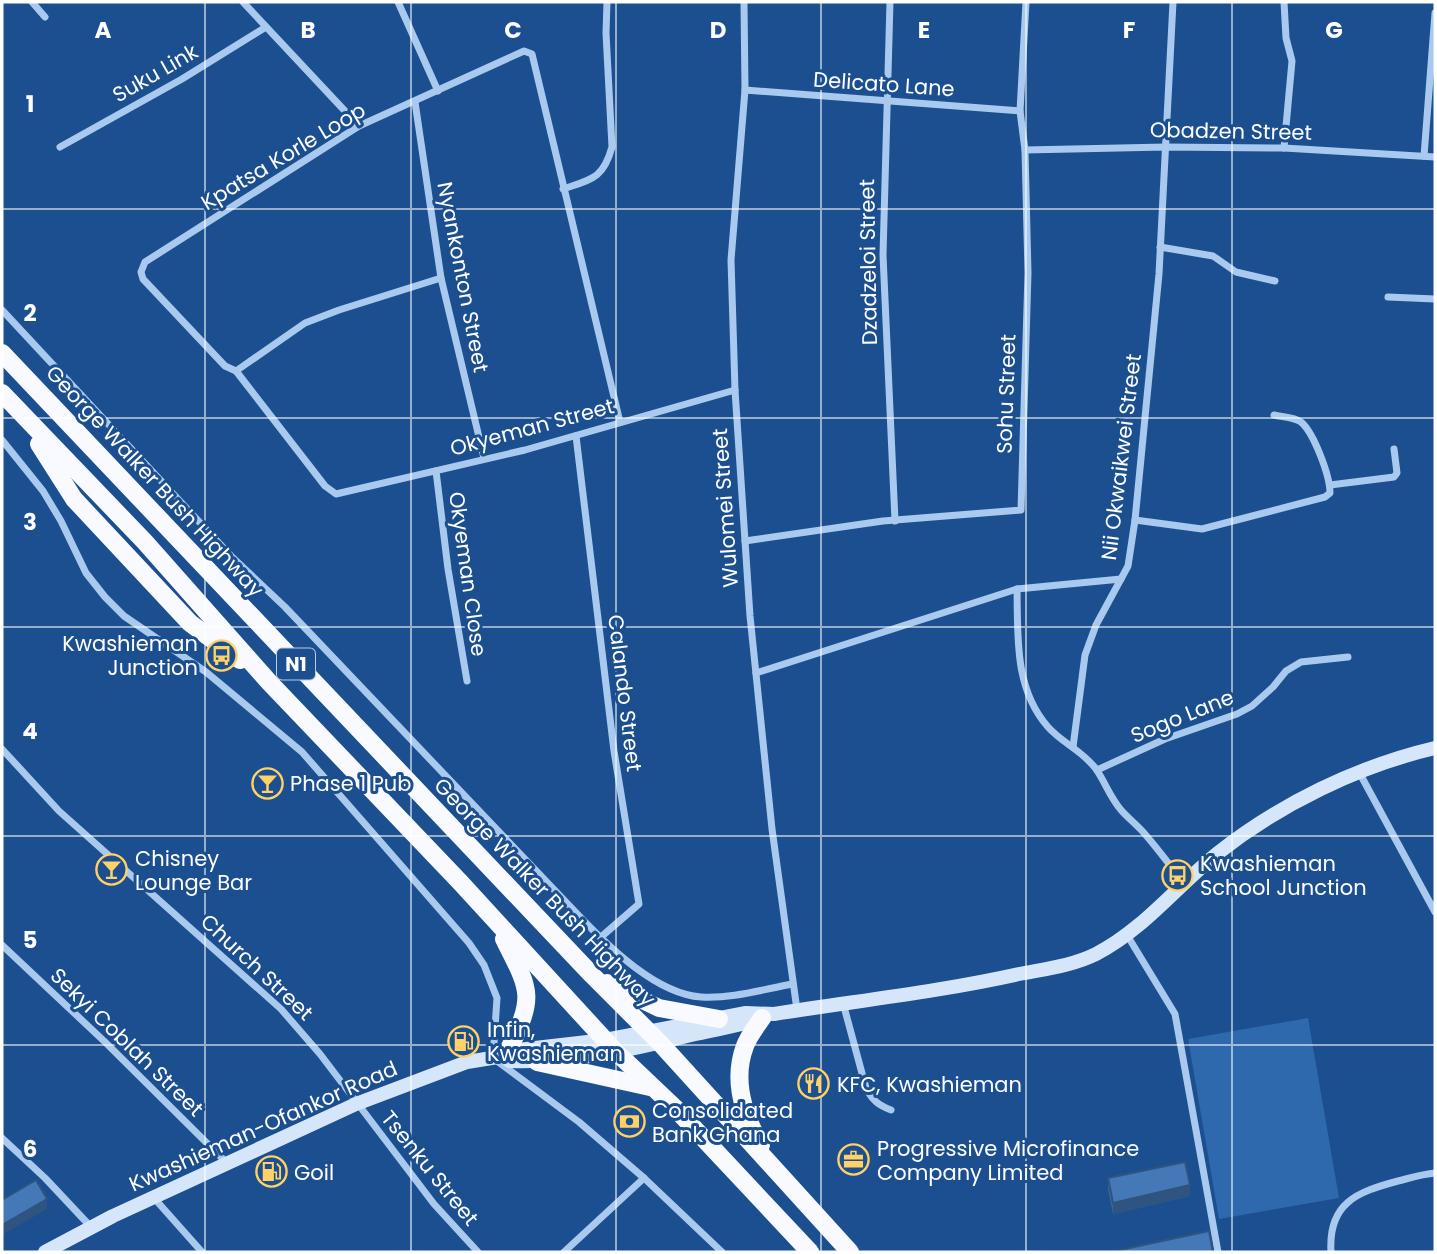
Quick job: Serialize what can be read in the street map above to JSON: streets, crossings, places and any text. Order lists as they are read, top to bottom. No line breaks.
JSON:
{"streets":{"highway":["George Walker Bush Highway","N1"],"main road":["Kwashieman-Ofankor Road"],"street":["Suku Link","Delicato Lane","Obadzen Street","Kpatsa Korle Loop","Dzadzeloi Street","Nyankonton Street","Sohu Street","Okyeman Street","Nii Okwaikwei Street","Wulomei Street","Okyeman Close","Calando Street","Sogo Lane","Church Street","Sekyi Coblah Street","Tsenku Street"]},"crossings":[["Delicato Lane","Dzadzeloi Street"],["Delicato Lane","Sohu Street"],["Delicato Lane","Wulomei Street"],["Obadzen Street","Sohu Street"],["Obadzen Street","Nii Okwaikwei Street"],["Kpatsa Korle Loop","Nyankonton Street"],["Kpatsa Korle Loop","Okyeman Street"],["Dzadzeloi Street","Sohu Street"],["Nyankonton Street","Okyeman Street"],["Sohu Street","Wulomei Street"],["Okyeman Street","Wulomei Street"],["Okyeman Street","Okyeman Close"],["Okyeman Street","Calando Street"],["Nii Okwaikwei Street","Wulomei Street"],["George Walker Bush Highway","Wulomei Street"],["George Walker Bush Highway","Calando Street"],["George Walker Bush Highway","Kwashieman-Ofankor Road"],["Wulomei Street","Kwashieman-Ofankor Road"],["N1","Kwashieman-Ofankor Road"],["Church Street","Kwashieman-Ofankor Road"],["Church Street","Tsenku Street"],["Sekyi Coblah Street","Kwashieman-Ofankor Road"],["Kwashieman-Ofankor Road","Tsenku Street"]],"places":{"bus stop":["Kwashieman Junction","Kwashieman School Junction"],"bar":["Phase 1 Pub","Chisney Lounge Bar"],"fuel station":["Infin, Kwashieman","Goil"],"restaurant":["KFC, Kwashieman"],"bank":["Consolidated Bank Ghana"],"office":["Progressive Microfinance Company Limited"]},"grid":{"columns":["A","B","C","D","E","F","G"],"rows":["1","2","3","4","5","6"]}}
